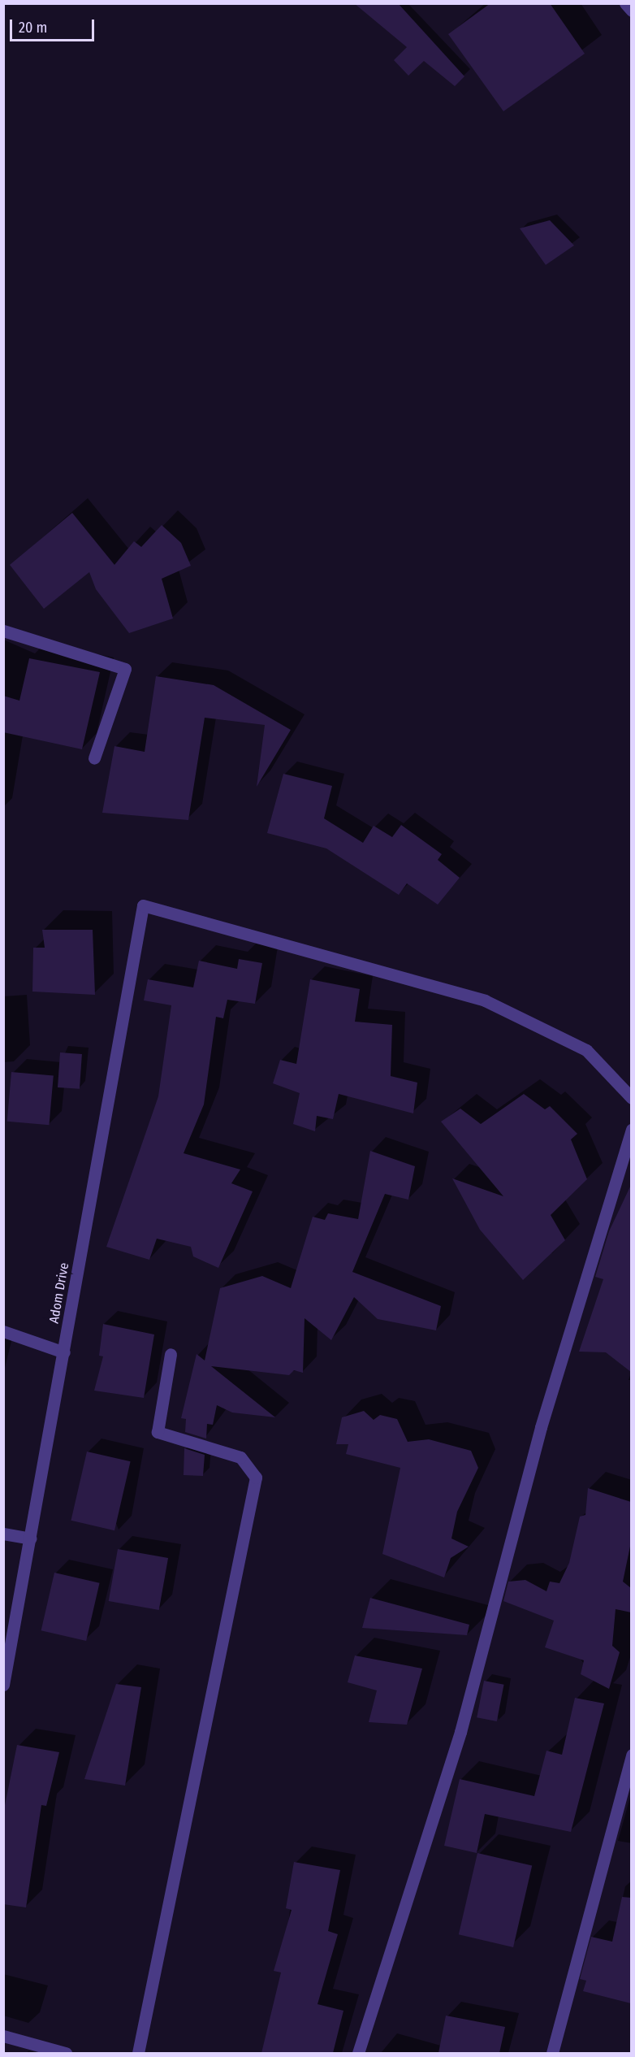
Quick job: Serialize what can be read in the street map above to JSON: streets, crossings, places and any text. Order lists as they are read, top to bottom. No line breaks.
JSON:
{"streets":{"street":["Adom Drive"]},"scale_bar":"20 m"}
